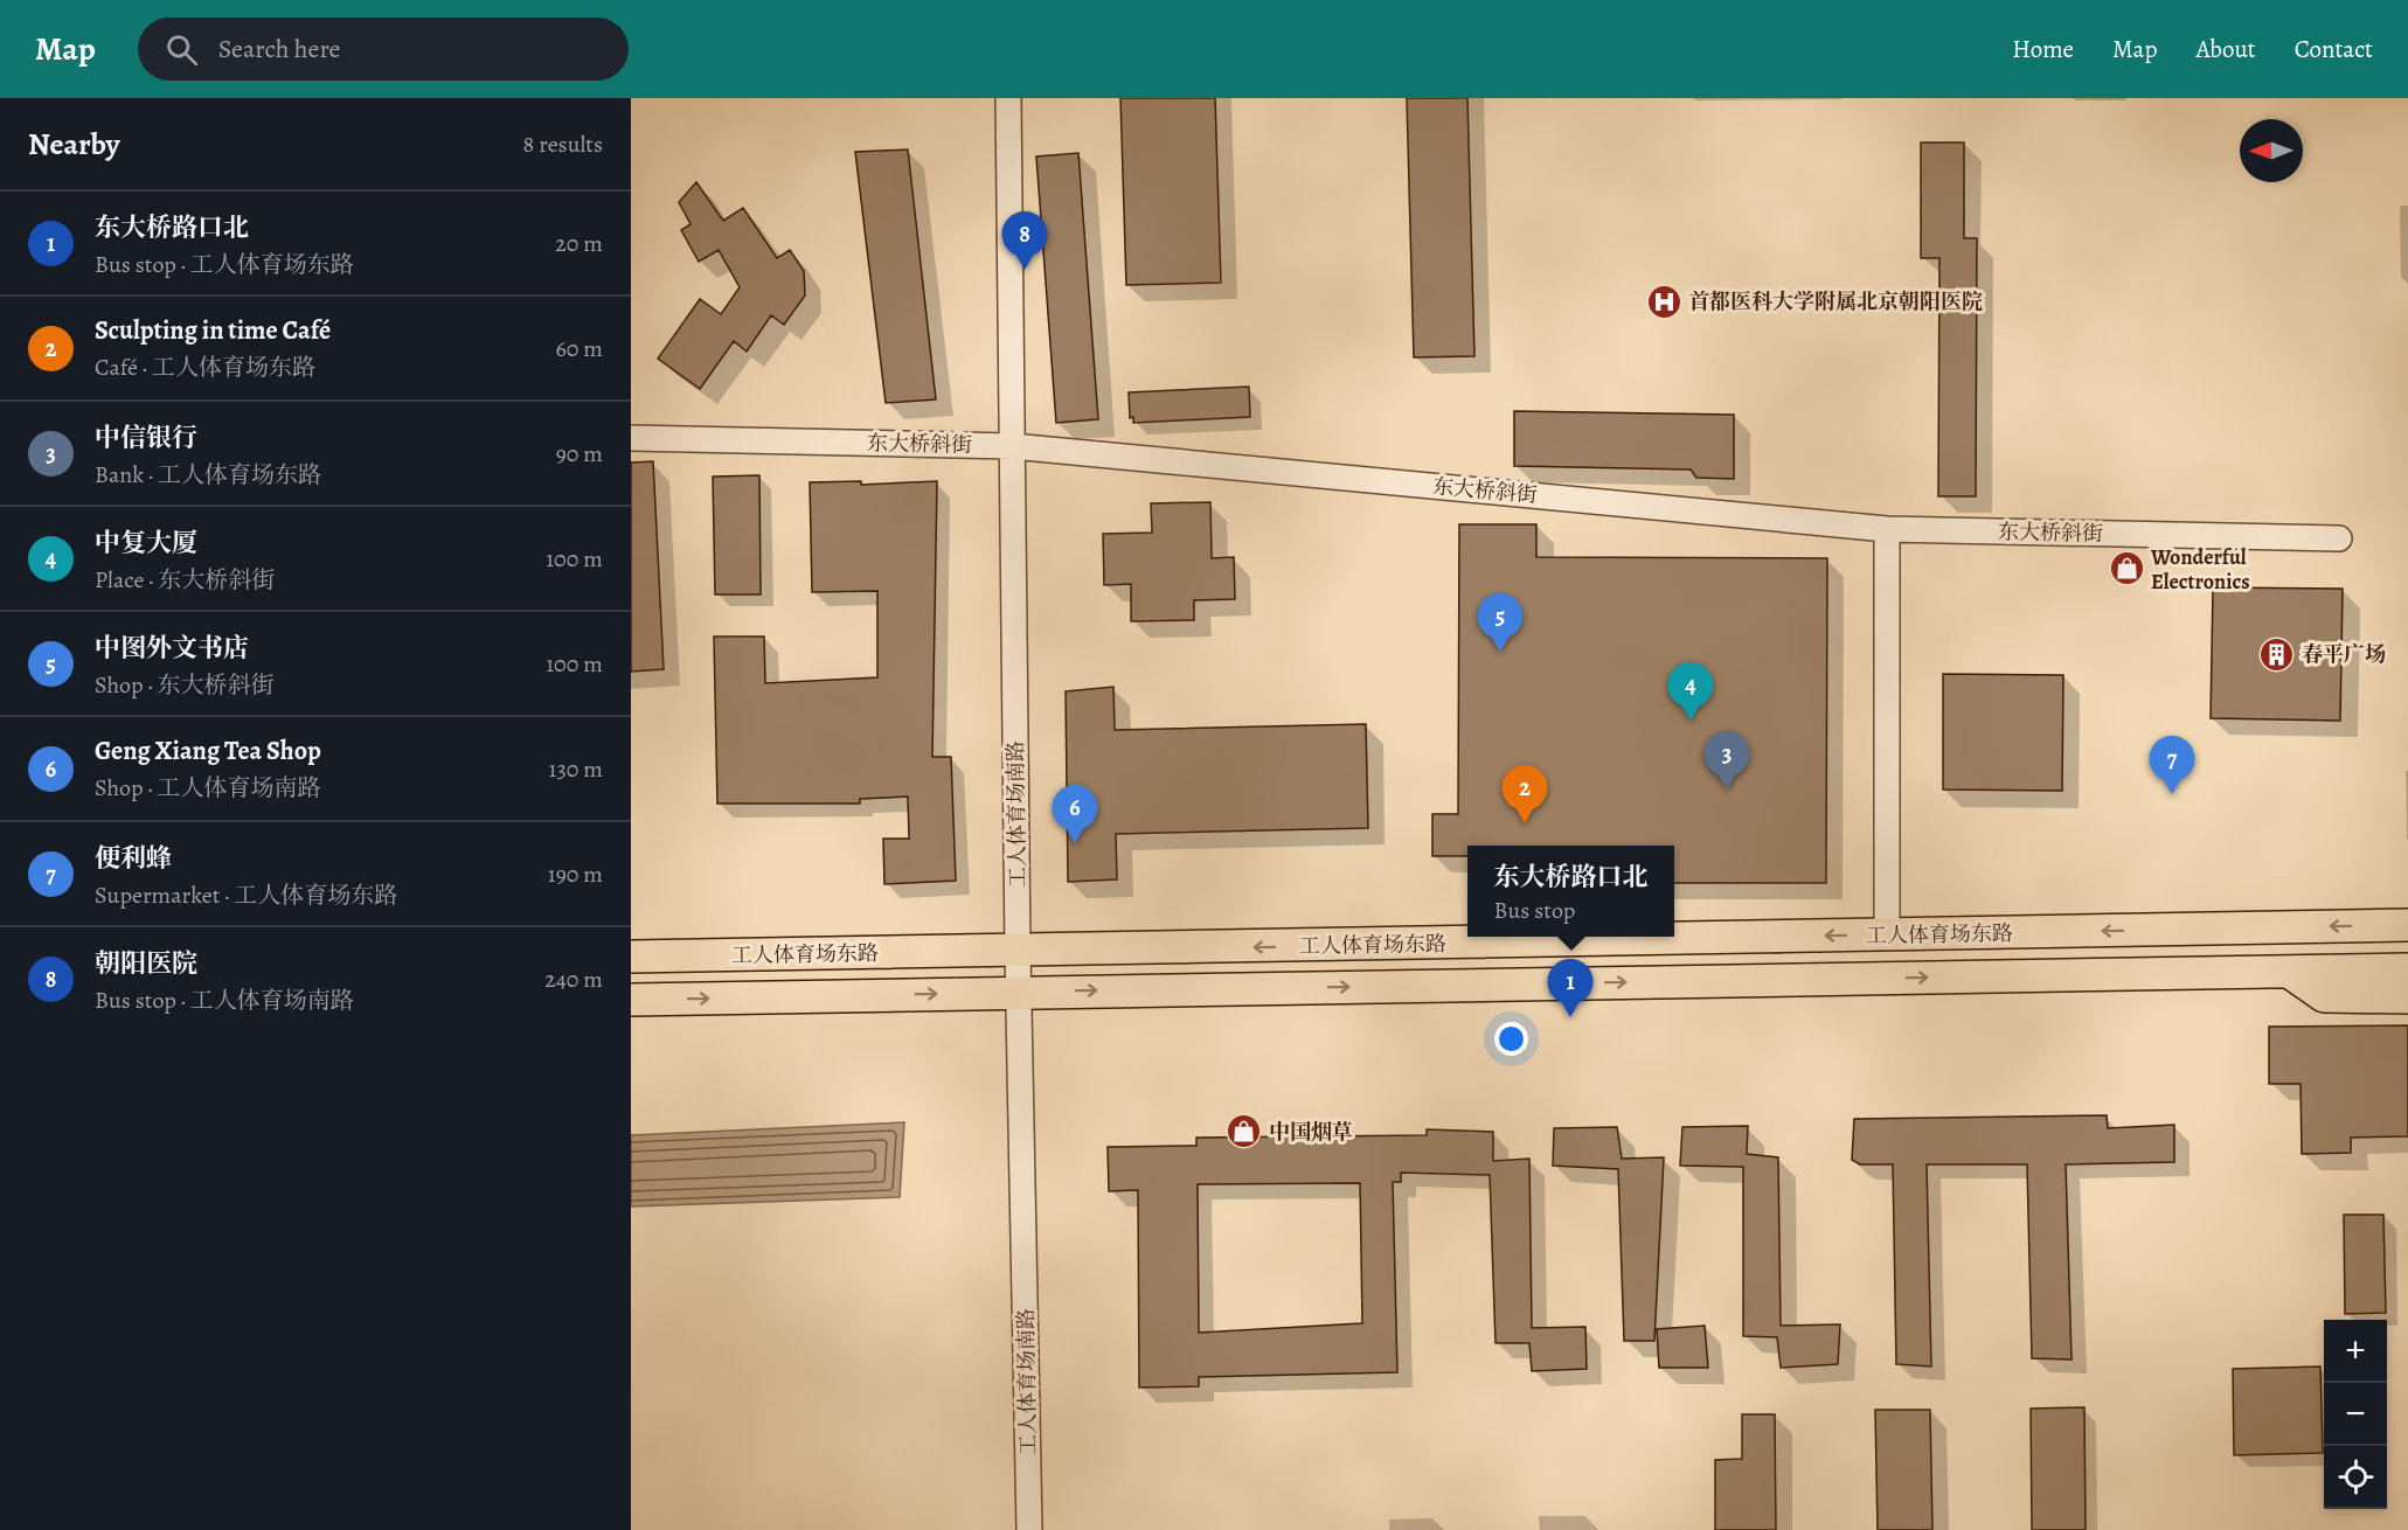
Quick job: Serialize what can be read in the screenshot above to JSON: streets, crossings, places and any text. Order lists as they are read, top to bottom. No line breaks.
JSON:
{"streets":{"main road":["工人体育场东路"],"street":["东大桥斜街","工人体育场南路"]},"crossings":[["东大桥斜街","工人体育场南路"],["工人体育场南路","工人体育场东路"]],"places":{"hospital":["首都医科大学附属北京朝阳医院"],"shop":["Wonderful Electronics","中国烟草"],"building":["春平广场"]},"north":"left","page":{"header":"Map","search":"Search here","nav":["Home","Map","About","Contact"],"heading":["Nearby","8 results"],"list":[{"mark":"1","name":"东大桥路口北","note":"Bus stop · 工人体育场东路","value":"20 m"},{"mark":"2","name":"Sculpting in time Café","note":"Café · 工人体育场东路","value":"60 m"},{"mark":"3","name":"中信银行","note":"Bank · 工人体育场东路","value":"90 m"},{"mark":"4","name":"中复大厦","note":"Place · 东大桥斜街","value":"100 m"},{"mark":"5","name":"中图外文书店","note":"Shop · 东大桥斜街","value":"100 m"},{"mark":"6","name":"Geng Xiang Tea Shop","note":"Shop · 工人体育场南路","value":"130 m"},{"mark":"7","name":"便利蜂","note":"Supermarket · 工人体育场东路","value":"190 m"},{"mark":"8","name":"朝阳医院","note":"Bus stop · 工人体育场南路","value":"240 m"}],"pins":["8","5","4","3","7","2","6","1"],"popup":["东大桥路口北","Bus stop"],"map_buttons":["+","−"]}}
